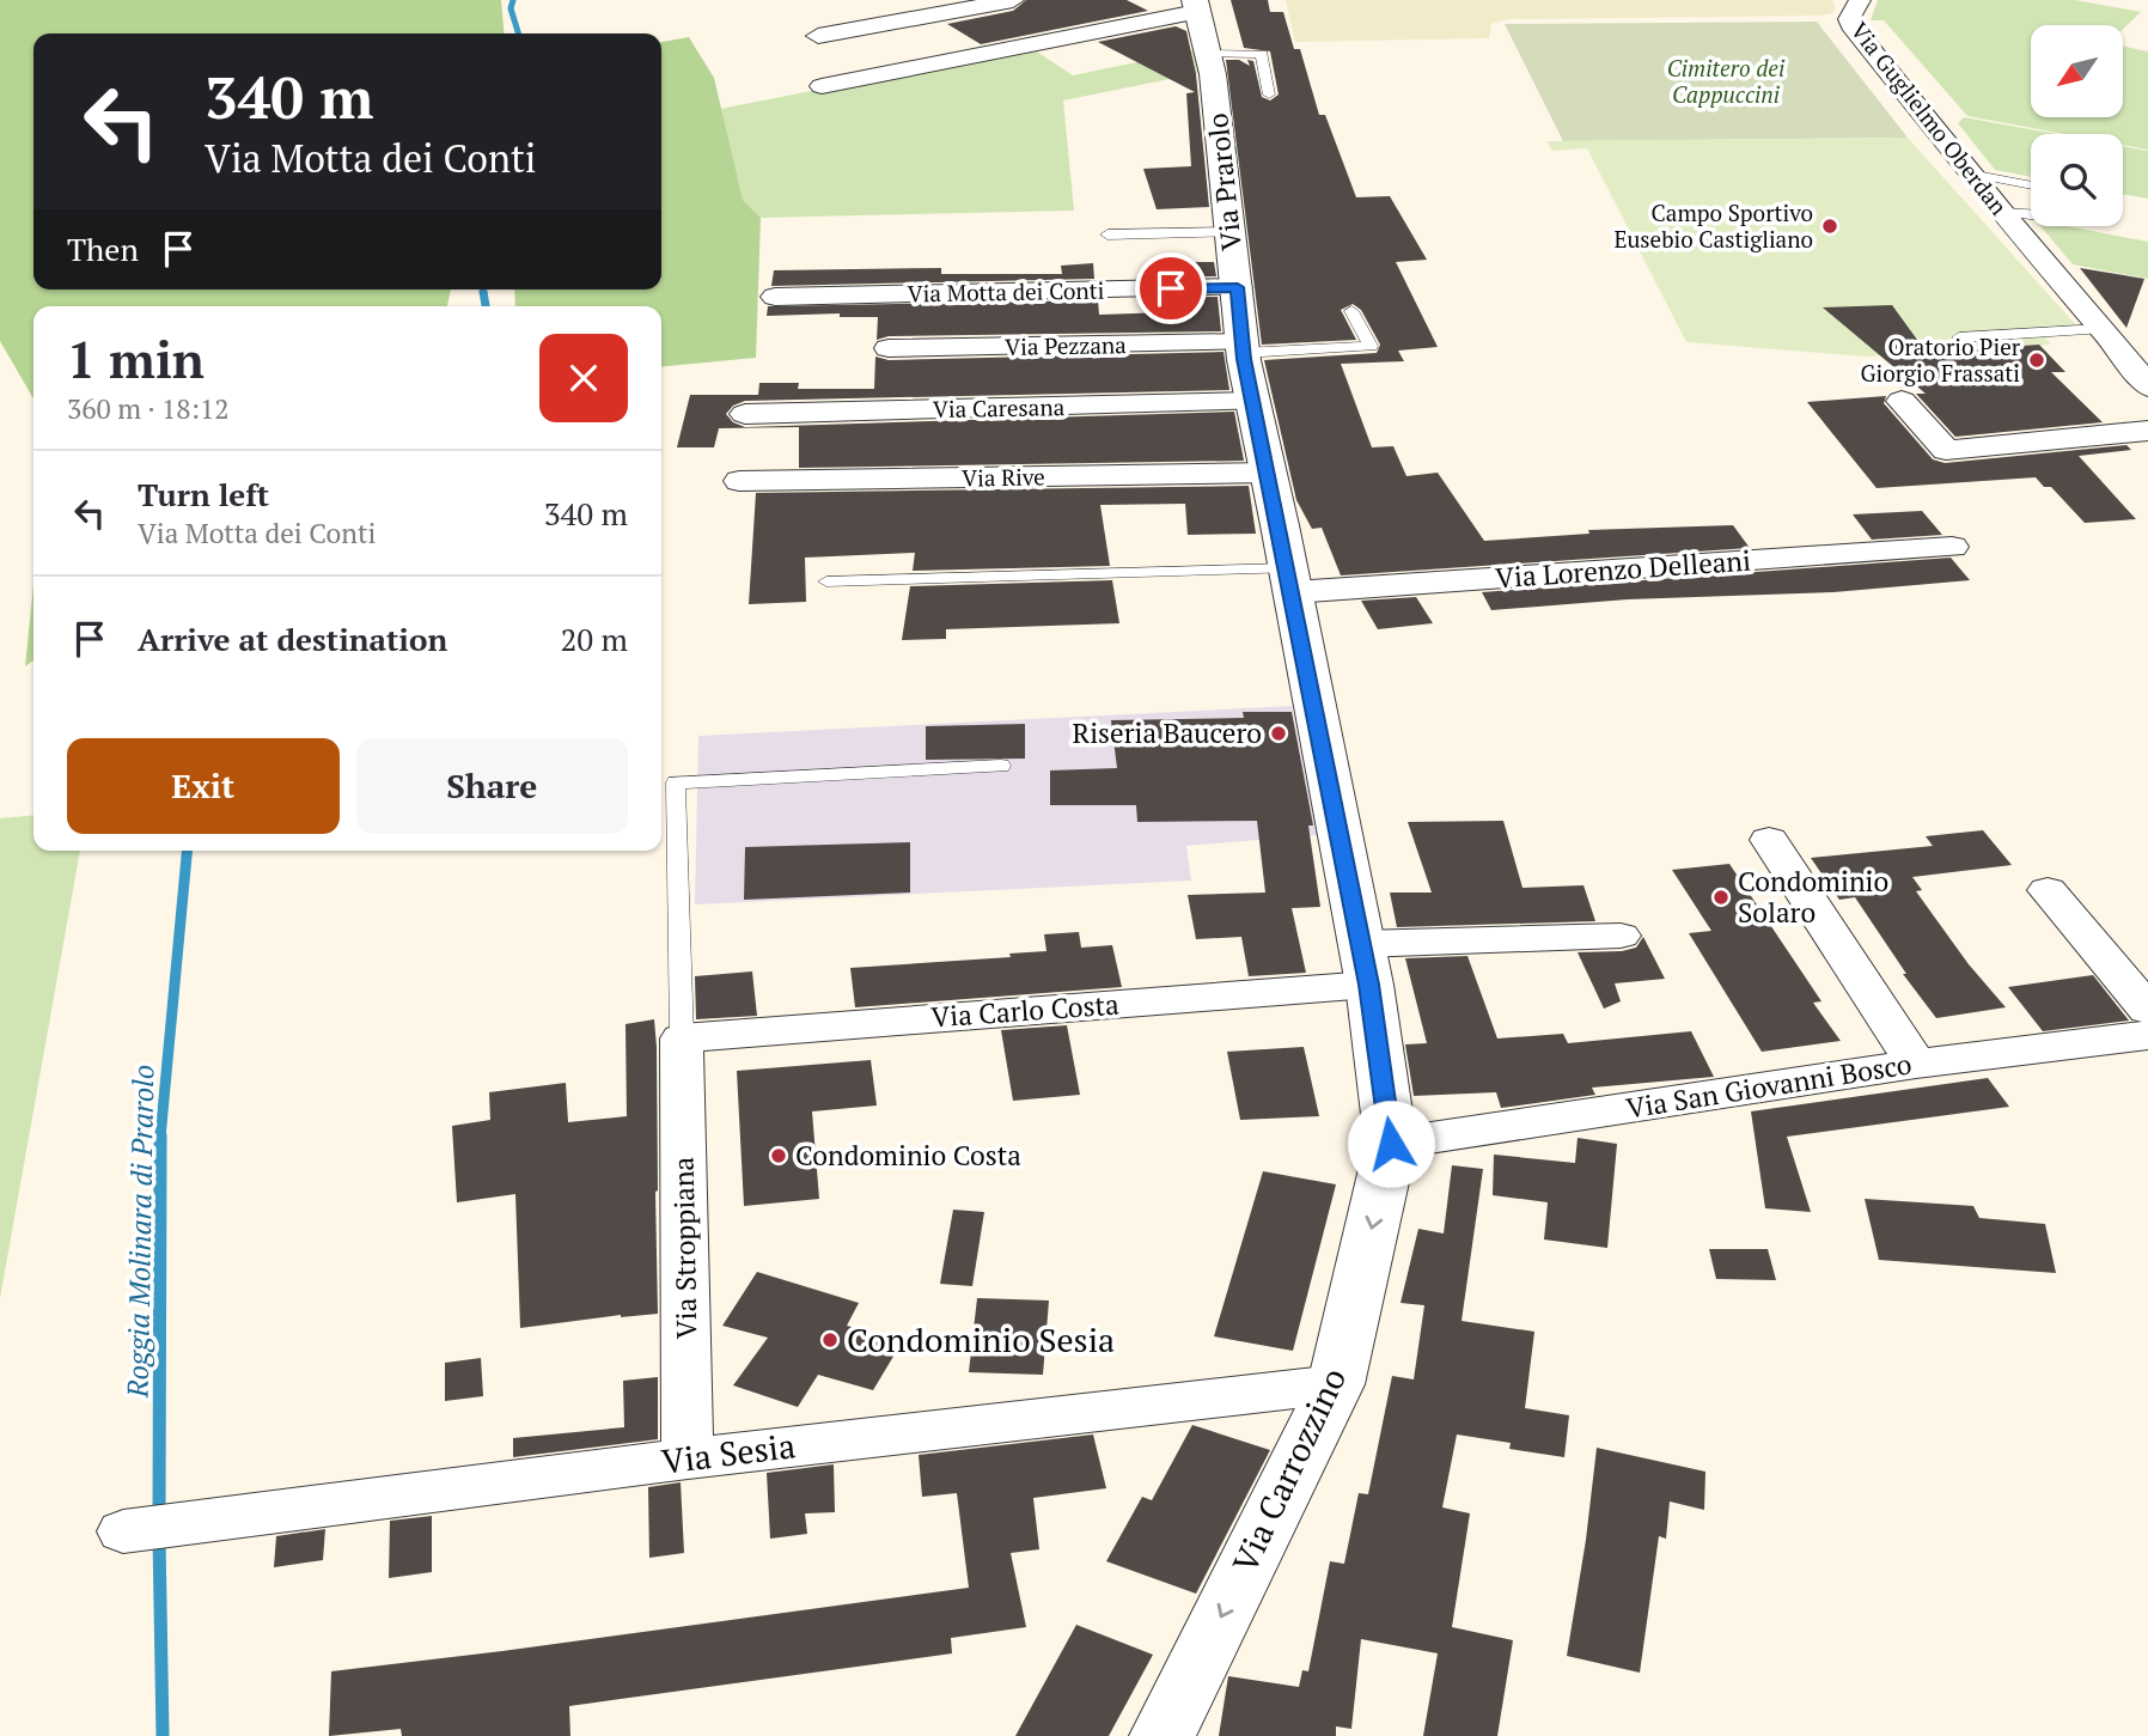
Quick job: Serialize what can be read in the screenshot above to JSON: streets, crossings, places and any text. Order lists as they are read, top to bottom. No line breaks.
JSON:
{"streets":{"street":["Via Guglielmo Oberdan","Via Prarolo","Via Motta dei Conti","Via Pezzana","Via Caresana","Via Rive","Via Lorenzo Delleani","Via Carlo Costa","Via San Giovanni Bosco","Via Stroppiana","Via Sesia","Via Carrozzino"]},"crossings":[["Via Prarolo","Via Motta dei Conti"],["Via Prarolo","Via Pezzana"],["Via Prarolo","Via Caresana"],["Via Prarolo","Via Rive"],["Via Prarolo","Via Lorenzo Delleani"],["Via Prarolo","Via Carlo Costa"],["Via Prarolo","Via San Giovanni Bosco"],["Via Prarolo","Via Carrozzino"],["Via Carlo Costa","Via Stroppiana"],["Via San Giovanni Bosco","Via Carrozzino"],["Via Stroppiana","Via Sesia"],["Via Sesia","Via Carrozzino"]],"one_way":["Via Carrozzino"],"water":["Roggia Molinara di Prarolo"],"parks":["Cimitero dei Cappuccini"],"places":["Campo Sportivo Eusebio Castigliano","Oratorio Pier Giorgio Frassati","Riseria Baucero","Condominio Solaro","Condominio Costa","Condominio Sesia"],"north":"bottom left","page":{"turn":["340 m","Via Motta dei Conti"],"then":"Then","heading":["1 min","360 m · 18:12"],"list":[{"name":"Turn left","note":"Via Motta dei Conti","value":"340 m"},{"name":"Arrive at destination","value":"20 m"}],"buttons":["Exit","Share"]}}
